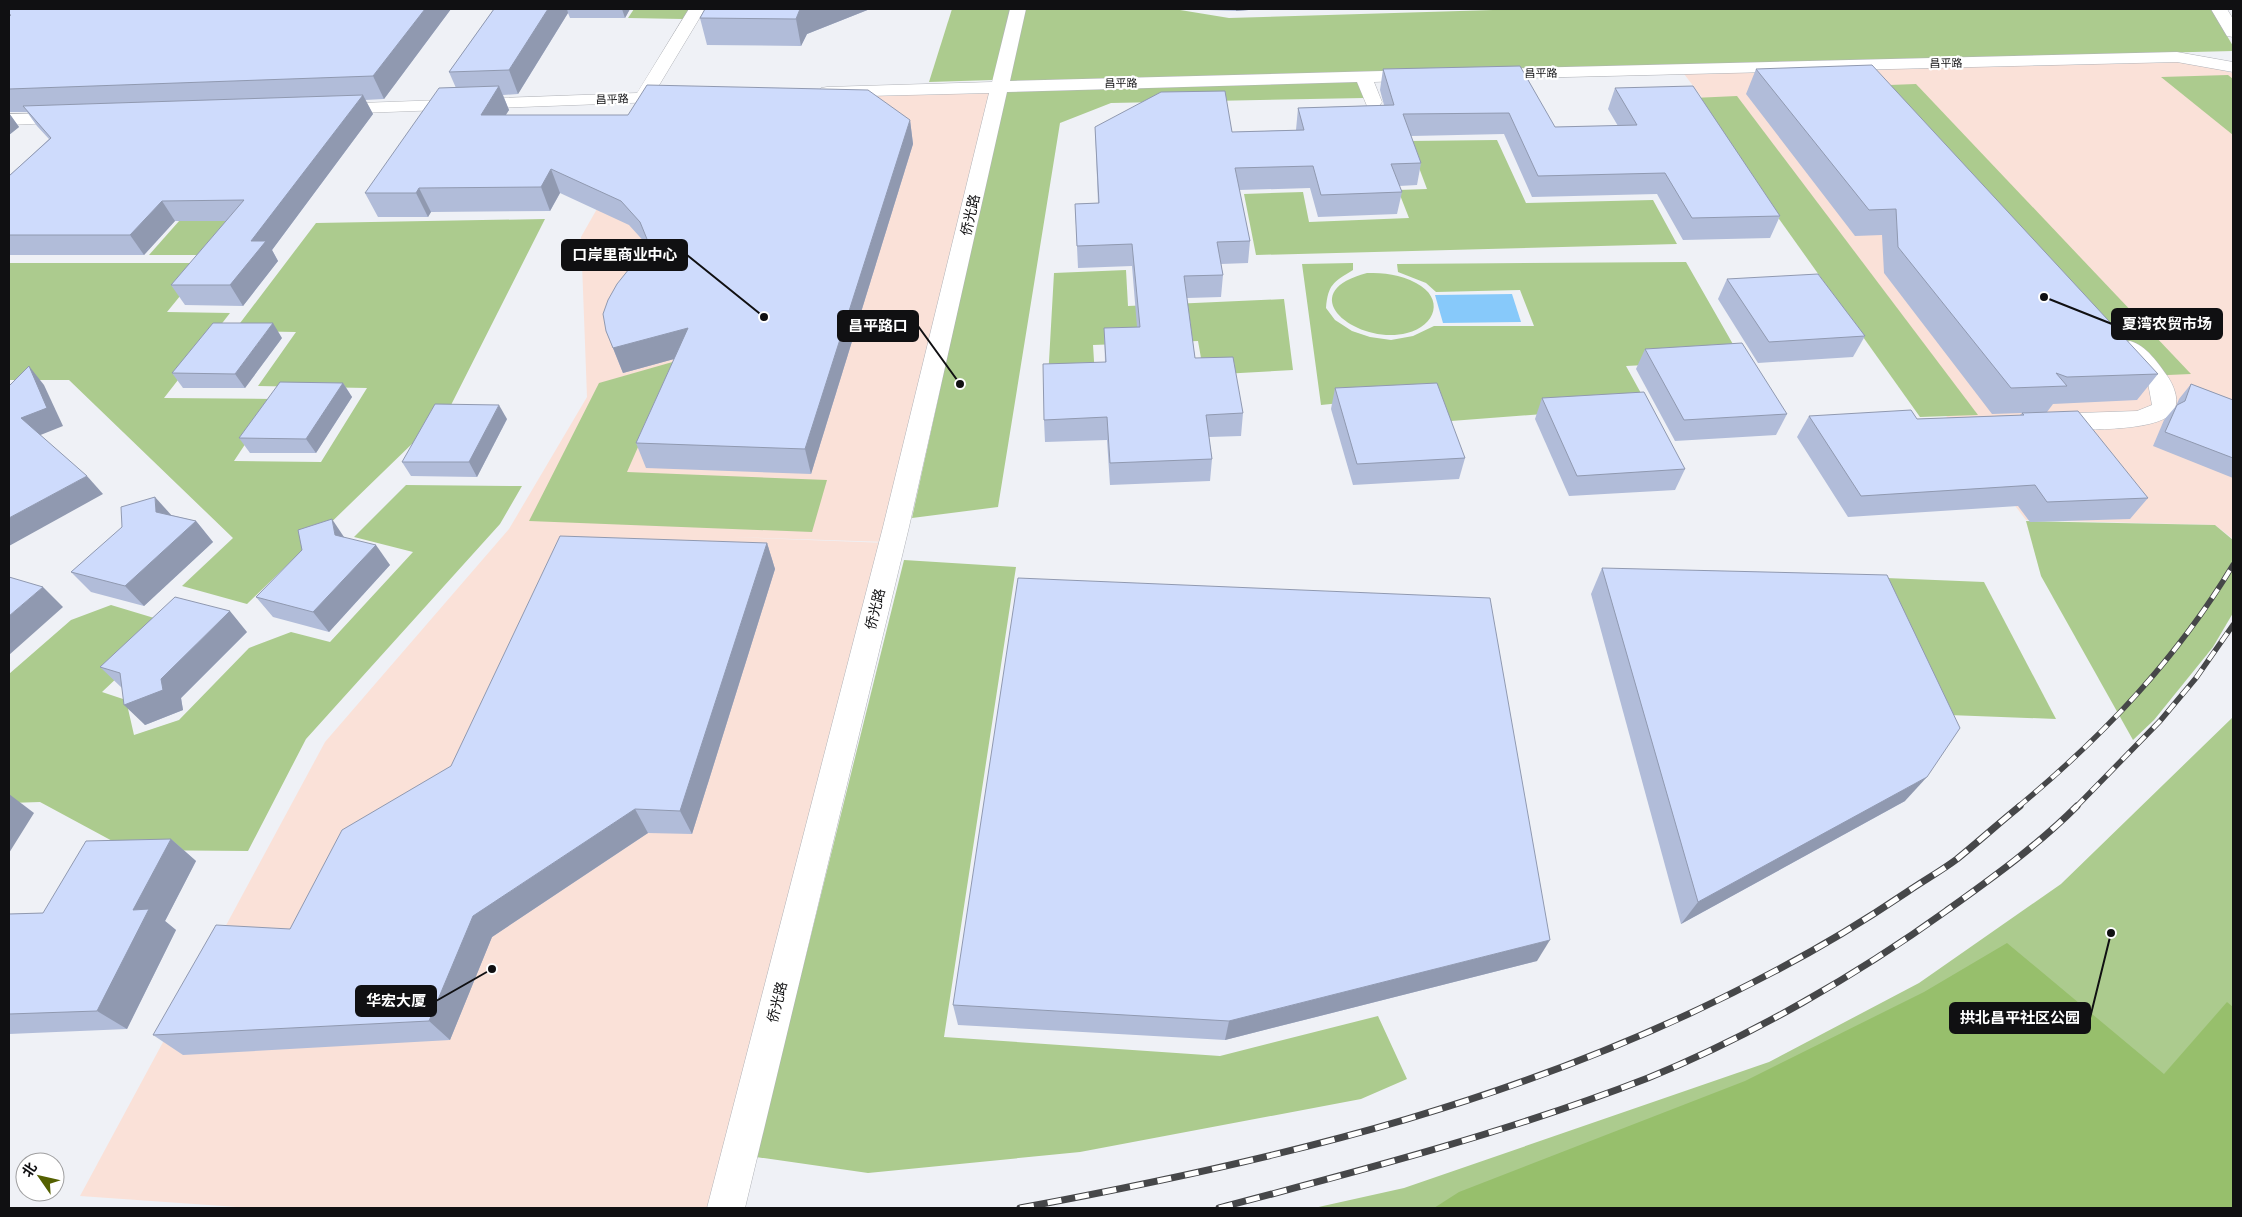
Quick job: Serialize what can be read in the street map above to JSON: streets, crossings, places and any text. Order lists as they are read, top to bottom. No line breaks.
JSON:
{"streets":{"street":["昌平路","侨光路"]},"crossings":[["昌平路","侨光路"]],"places":["夏湾农贸市场","口岸里商业中心","昌平路口","拱北昌平社区公园","华宏大厦"],"north":"top left"}
